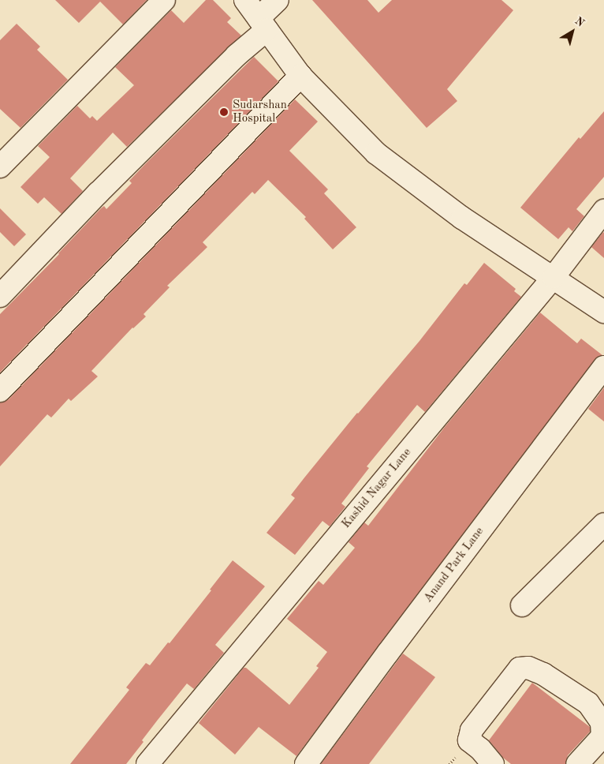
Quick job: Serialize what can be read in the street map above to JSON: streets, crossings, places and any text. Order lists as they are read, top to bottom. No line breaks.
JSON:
{"streets":{"street":["Kashid Nagar Lane","Anand Park Lane"]},"places":["Sudarshan Hospital"],"north":"top right"}
